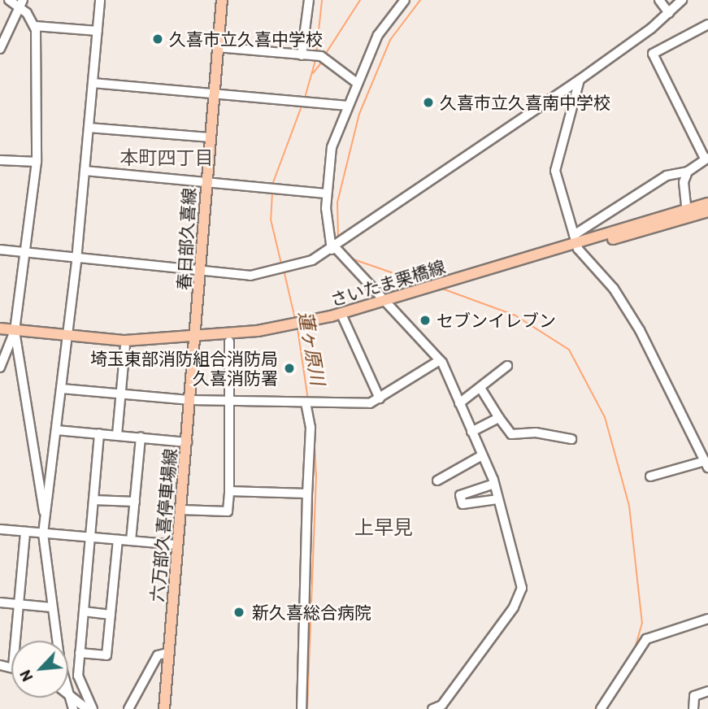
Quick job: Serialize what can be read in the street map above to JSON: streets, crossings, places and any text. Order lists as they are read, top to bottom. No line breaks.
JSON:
{"streets":{"main road":["春日部久喜線","さいたま栗橋線","六万部久喜停車場線"]},"crossings":[["春日部久喜線","さいたま栗橋線"],["春日部久喜線","六万部久喜停車場線"],["さいたま栗橋線","六万部久喜停車場線"]],"districts":["本町四丁目","上早見"],"water":["蓮ヶ原川"],"places":["久喜市立久喜中学校","久喜市立久喜南中学校","セブンイレブン","埼玉東部消防組合消防局 久喜消防署","新久喜総合病院"],"north":"bottom left"}
